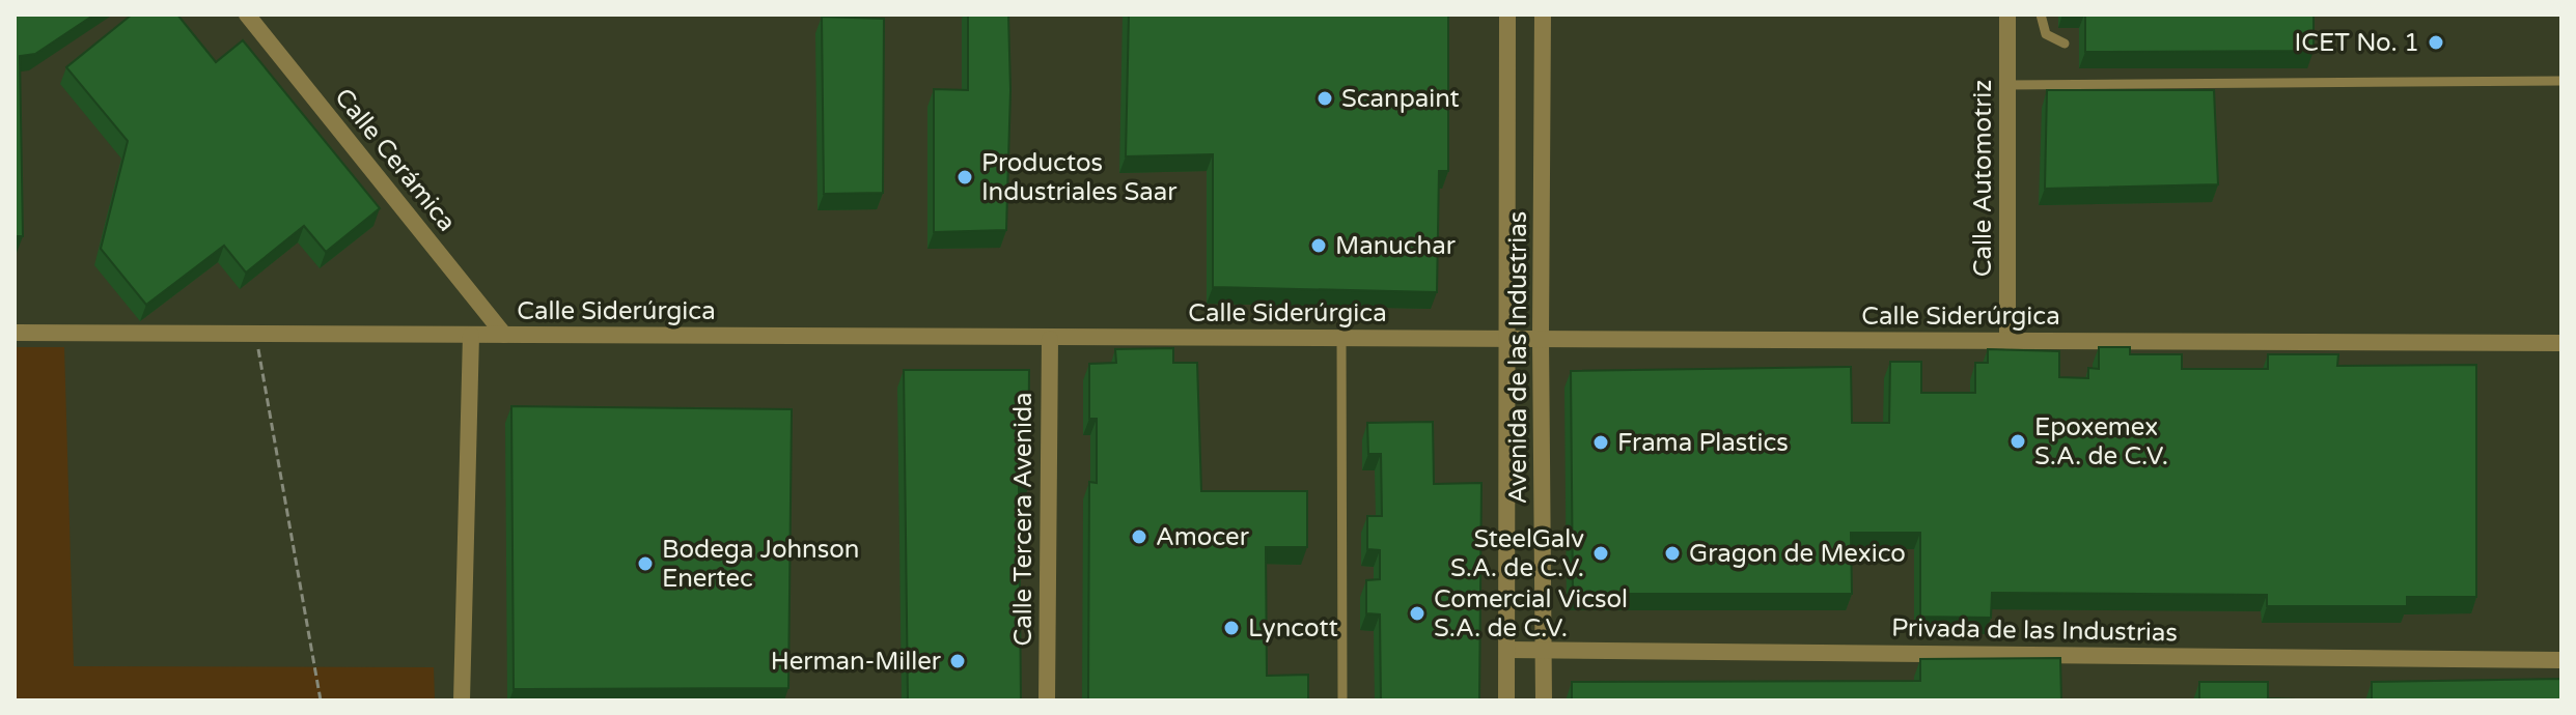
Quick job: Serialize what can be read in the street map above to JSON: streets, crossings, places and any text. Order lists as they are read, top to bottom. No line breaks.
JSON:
{"streets":{"street":["Calle Cerámica","Calle Automotriz","Calle Siderúrgica","Avenida de las Industrias","Calle Tercera Avenida","Privada de las Industrias"]},"crossings":[["Calle Cerámica","Calle Siderúrgica"],["Calle Automotriz","Calle Siderúrgica"],["Calle Siderúrgica","Avenida de las Industrias"],["Calle Siderúrgica","Calle Tercera Avenida"],["Avenida de las Industrias","Privada de las Industrias"]],"places":["ICET No. 1","Scanpaint","Productos Industriales Saar","Manuchar","Epoxemex S.A. de C.V.","Frama Plastics","Amocer","SteelGalv S.A. de C.V.","Gragon de Mexico","Bodega Johnson Enertec","Comercial Vicsol S.A. de C.V.","Lyncott","Herman-Miller"]}
